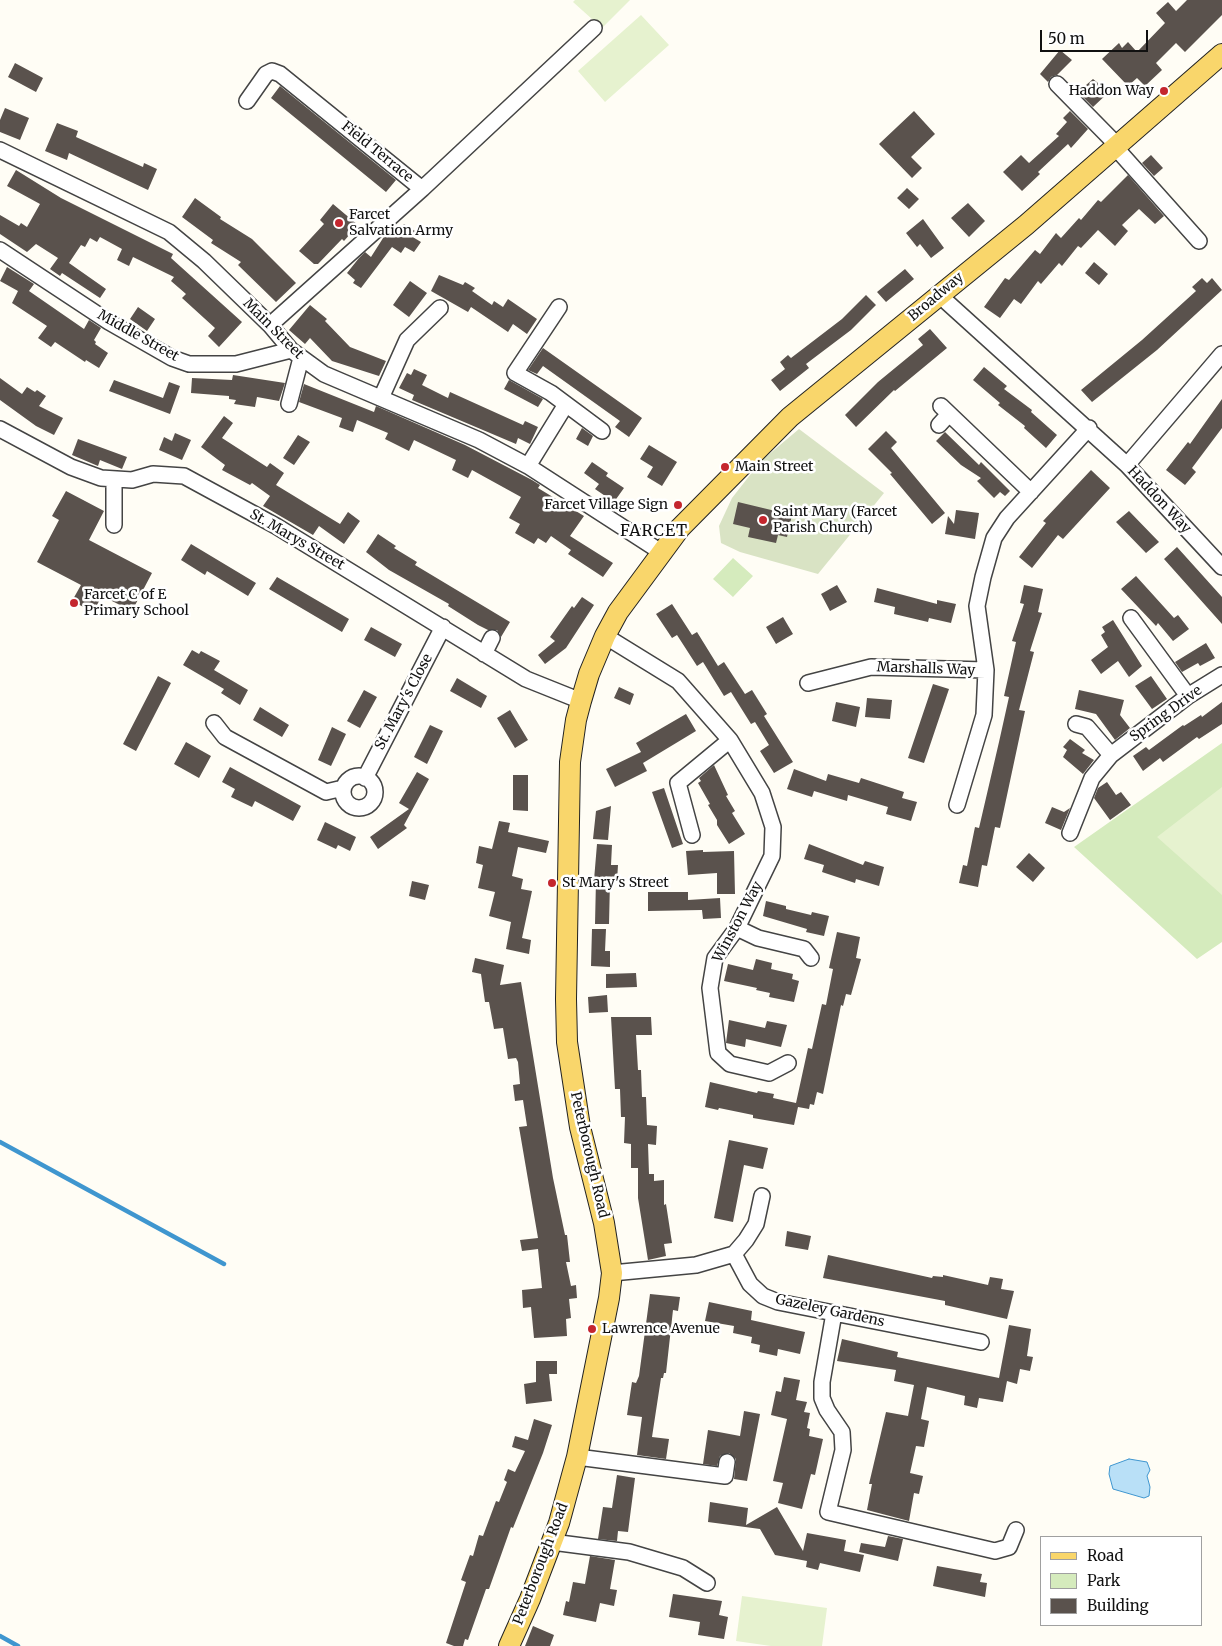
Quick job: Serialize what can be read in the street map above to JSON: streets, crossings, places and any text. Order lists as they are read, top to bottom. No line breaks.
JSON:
{"streets":{"main road":["Broadway","Peterborough Road"],"street":["Field Terrace","Main Street","Middle Street","Haddon Way","St. Marys Street","Marshalls Way","St. Mary's Close","Spring Drive","Winston Way","Gazeley Gardens"]},"crossings":[["Field Terrace","Main Street"],["Broadway","Main Street"],["Broadway","Haddon Way"],["Broadway","Peterborough Road"],["Main Street","Middle Street"],["Main Street","Peterborough Road"],["Haddon Way","Marshalls Way"],["St. Marys Street","St. Mary's Close"],["St. Marys Street","Peterborough Road"],["Winston Way","Peterborough Road"]],"districts":["FARCET"],"places":["Haddon Way","Farcet Salvation Army","Main Street","Farcet Village Sign","Saint Mary (Farcet Parish Church)","Farcet C of E Primary School","St Mary's Street","Lawrence Avenue"],"legend":["Road","Park","Building"],"scale_bar":"50 m"}
